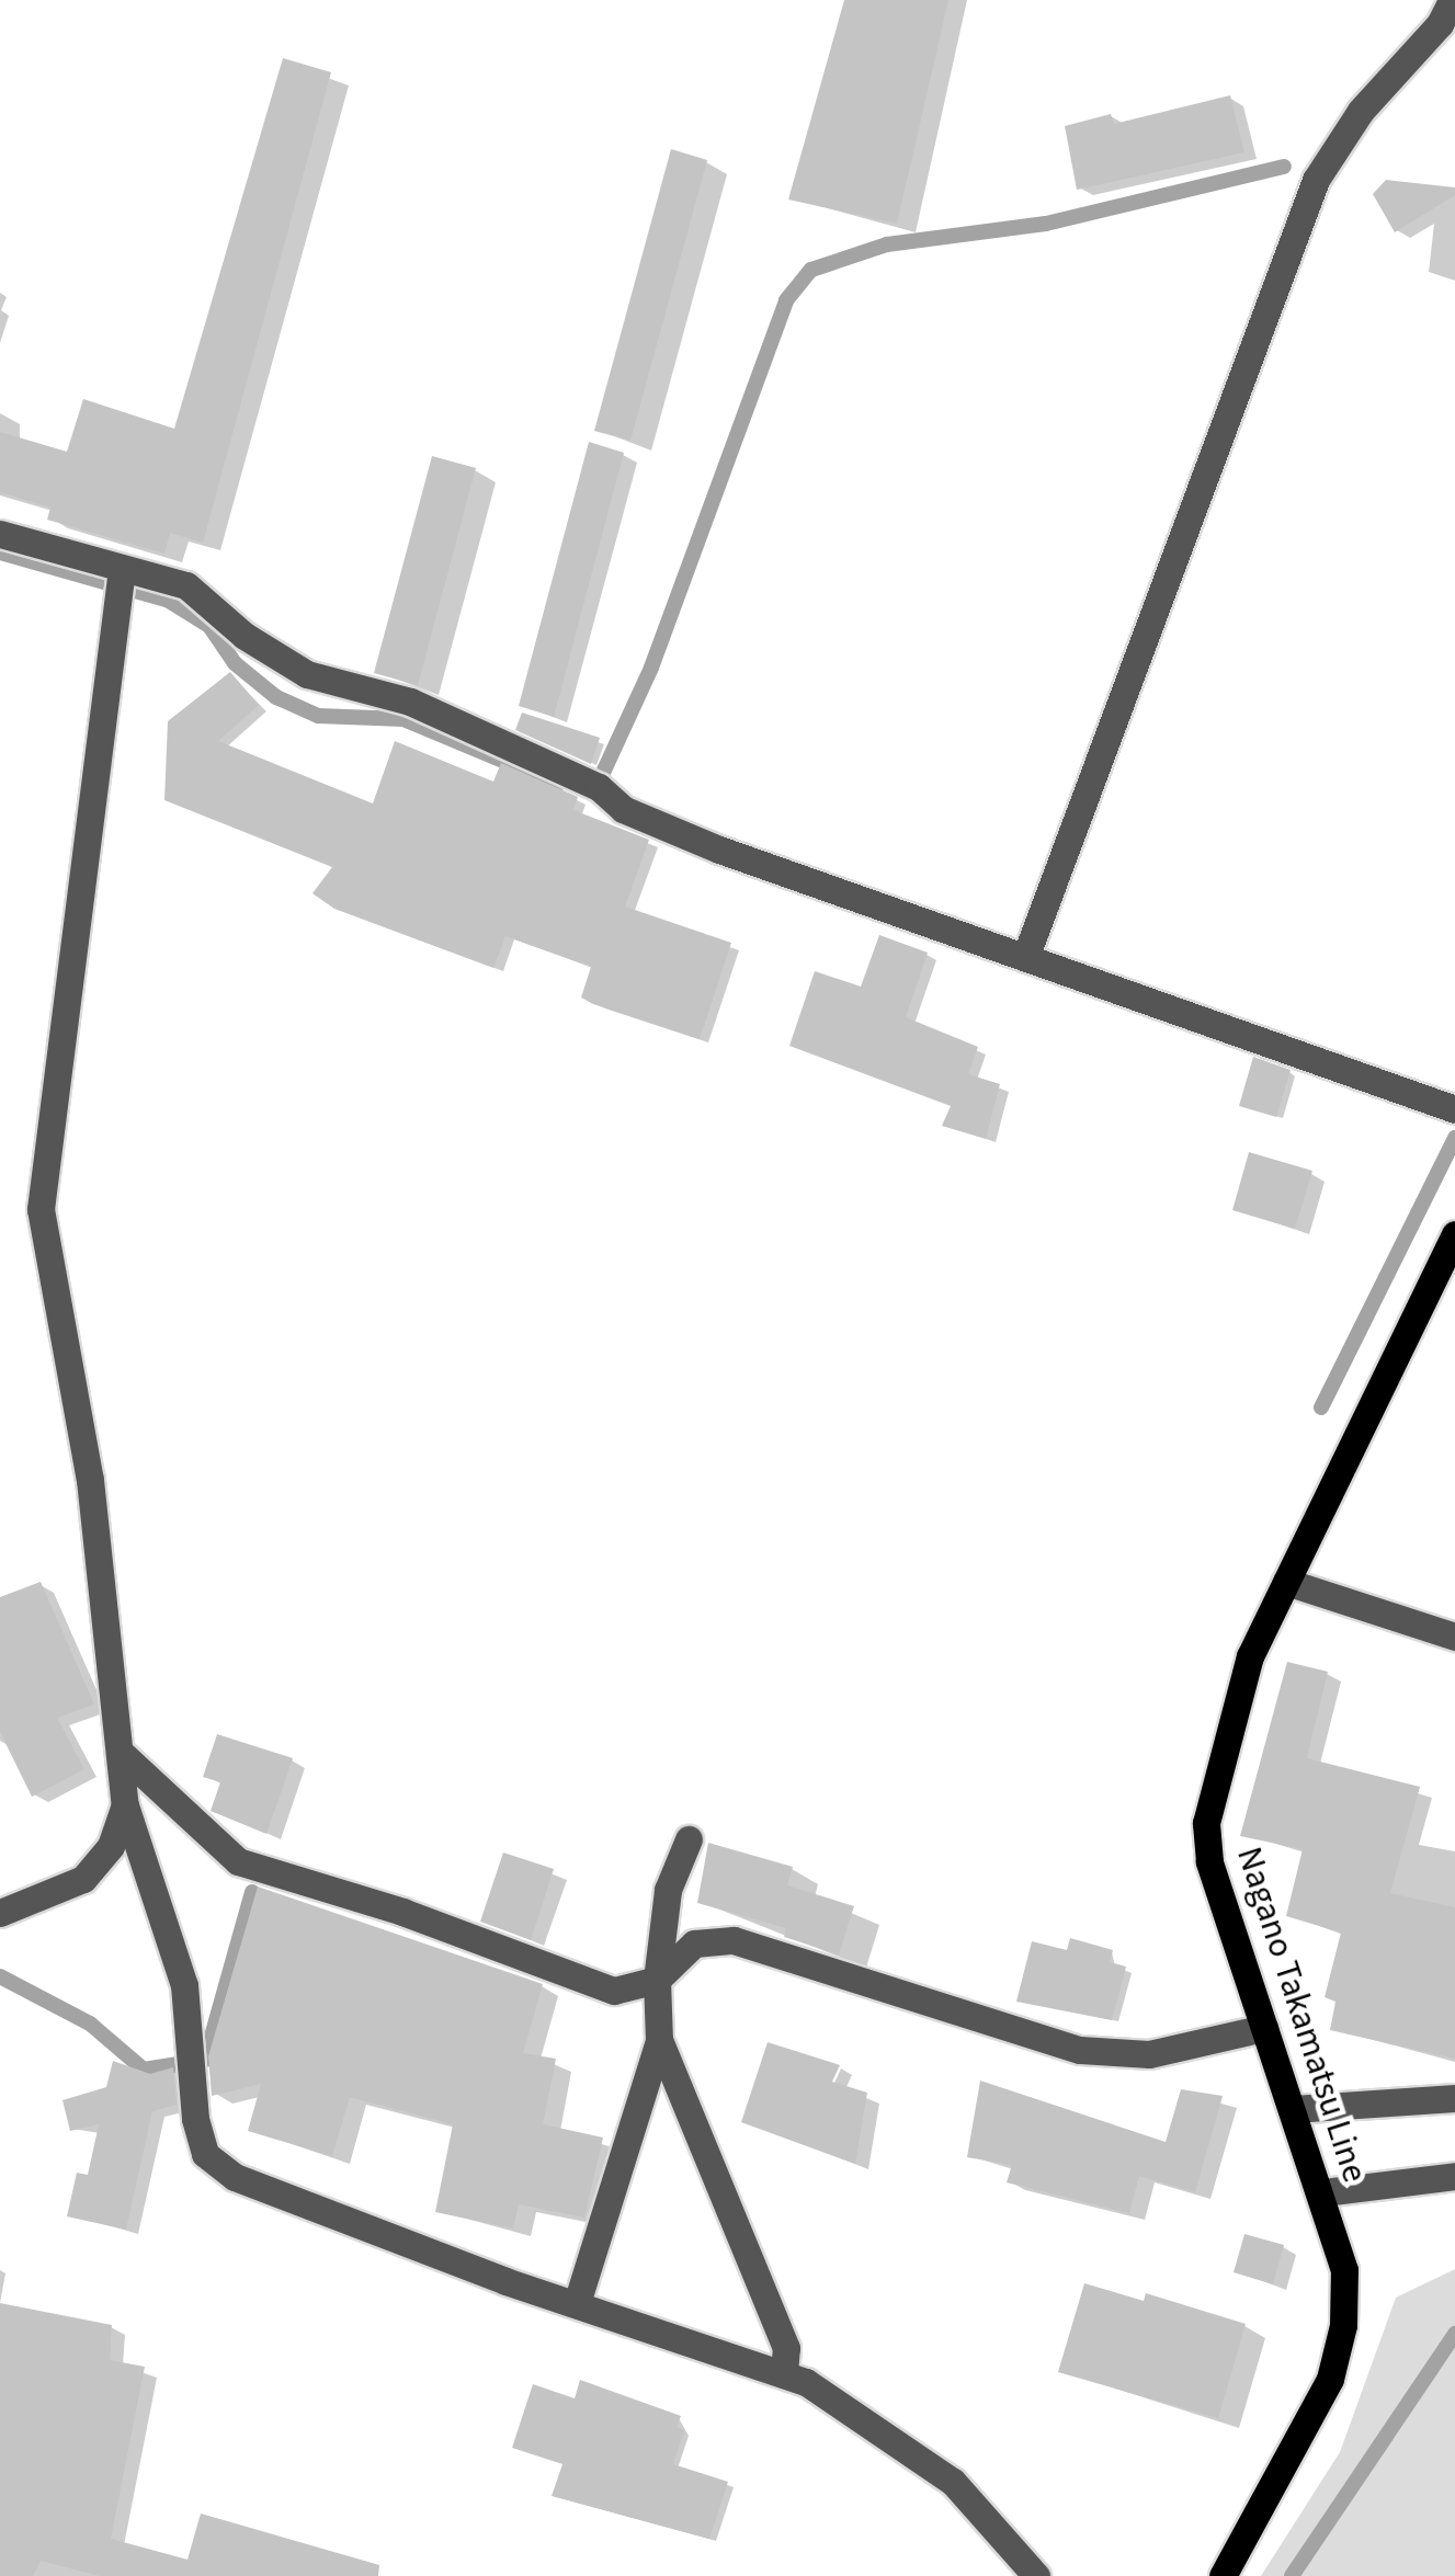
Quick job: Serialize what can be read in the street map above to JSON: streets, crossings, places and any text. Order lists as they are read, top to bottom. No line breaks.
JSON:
{"streets":{"main road":["Nagano Takamatsu Line"]}}
